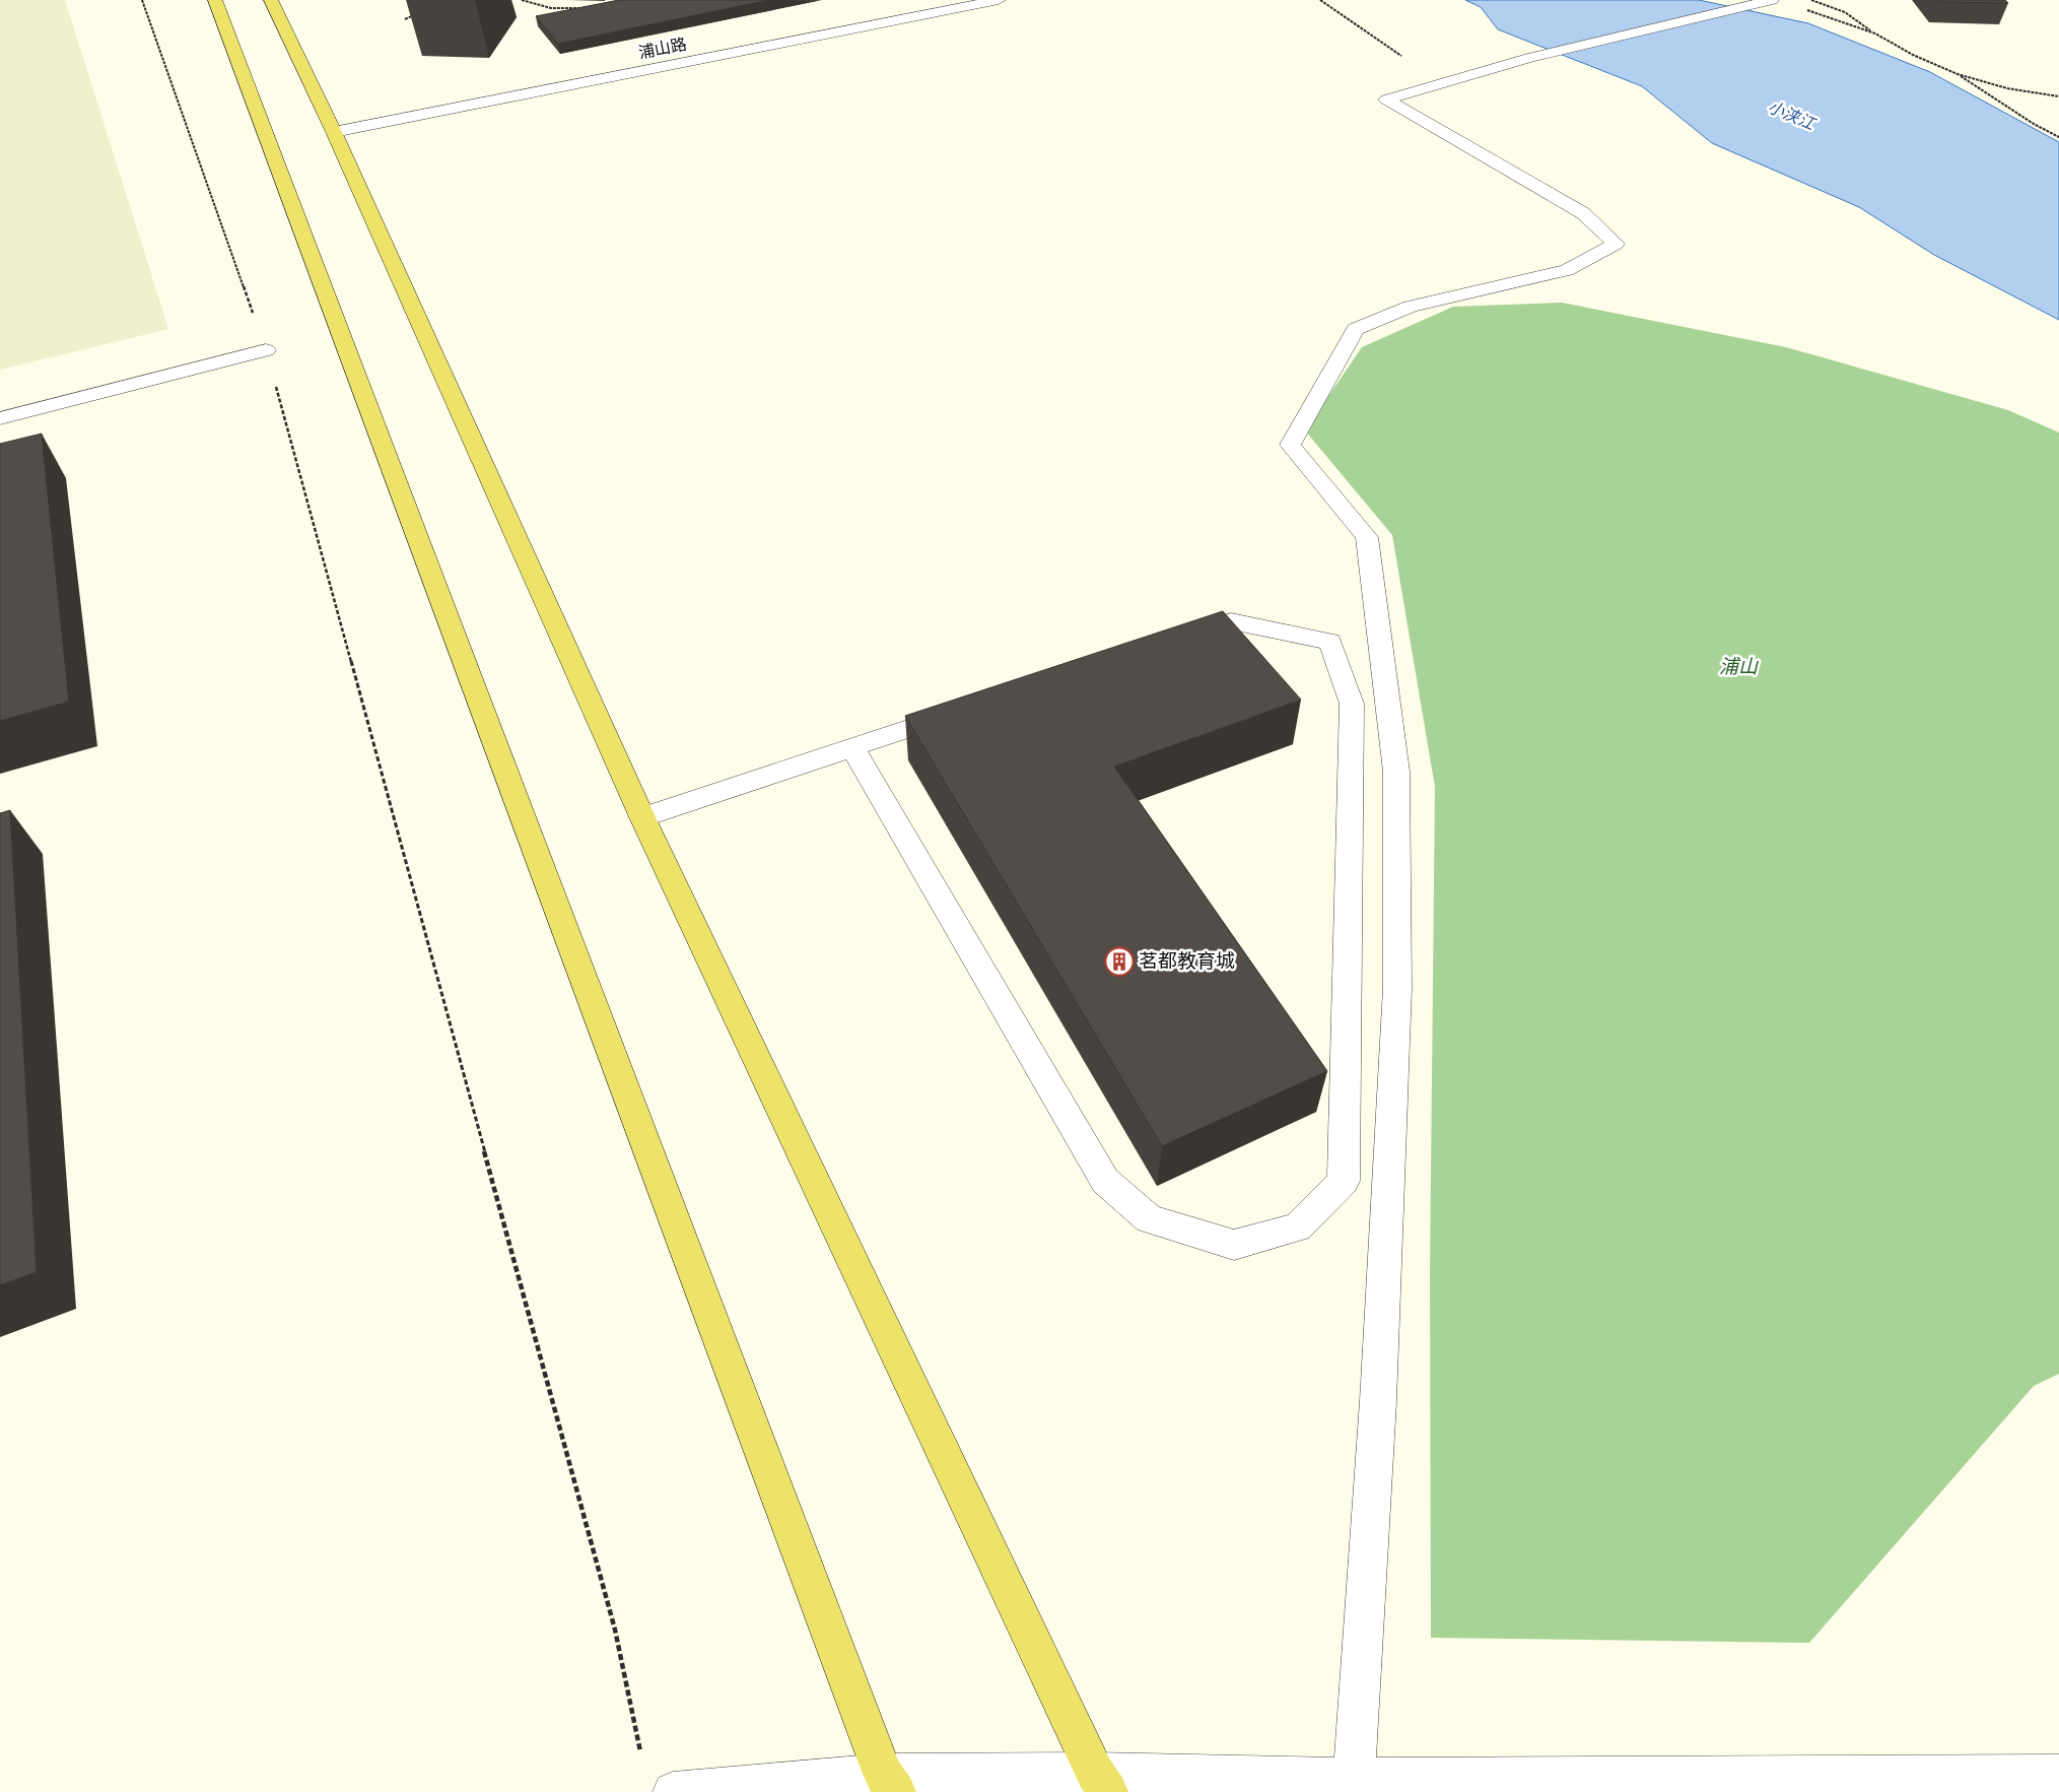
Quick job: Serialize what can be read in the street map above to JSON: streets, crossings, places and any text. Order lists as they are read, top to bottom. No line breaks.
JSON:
{"streets":{"street":["浦山路"]},"water":["小浃江"],"parks":["浦山"],"places":{"building":["茗都教育城"]}}
